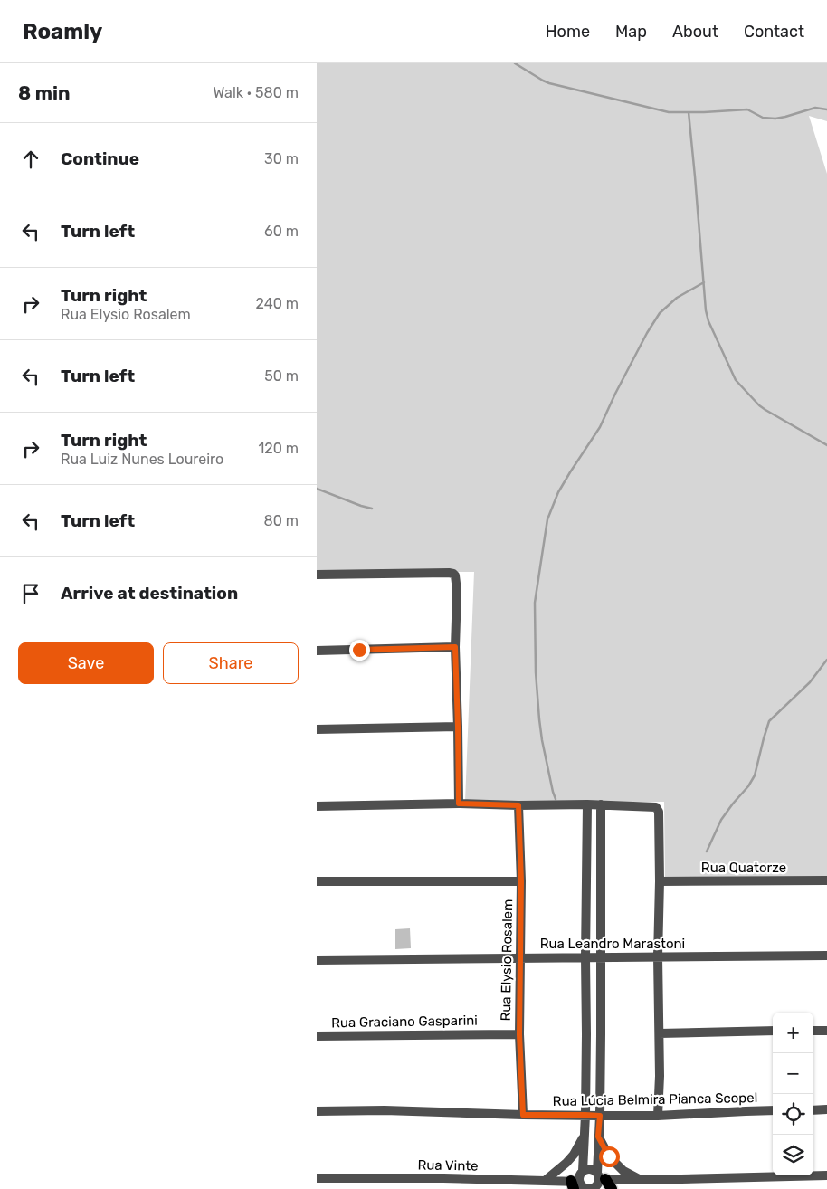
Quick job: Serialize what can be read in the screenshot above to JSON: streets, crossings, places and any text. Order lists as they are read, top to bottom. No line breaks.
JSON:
{"streets":{"street":["Rua Quatorze","Rua Leandro Marastoni","Rua Elysio Rosalem","Rua Graciano Gasparini","Rua Lúcia Belmira Pianca Scopel","Rua Vinte"]},"crossings":[["Rua Leandro Marastoni","Rua Elysio Rosalem"],["Rua Elysio Rosalem","Rua Graciano Gasparini"],["Rua Elysio Rosalem","Rua Lúcia Belmira Pianca Scopel"]],"page":{"header":"Roamly","nav":["Home","Map","About","Contact"],"heading":["8 min","Walk · 580 m"],"list":[["Continue","30 m"],["Turn left","60 m"],["Turn right","Rua Elysio Rosalem","240 m"],["Turn left","50 m"],["Turn right","Rua Luiz Nunes Loureiro","120 m"],["Turn left","80 m"],"Arrive at destination"],"buttons":["Save","Share"],"map_buttons":["+","−"]}}
